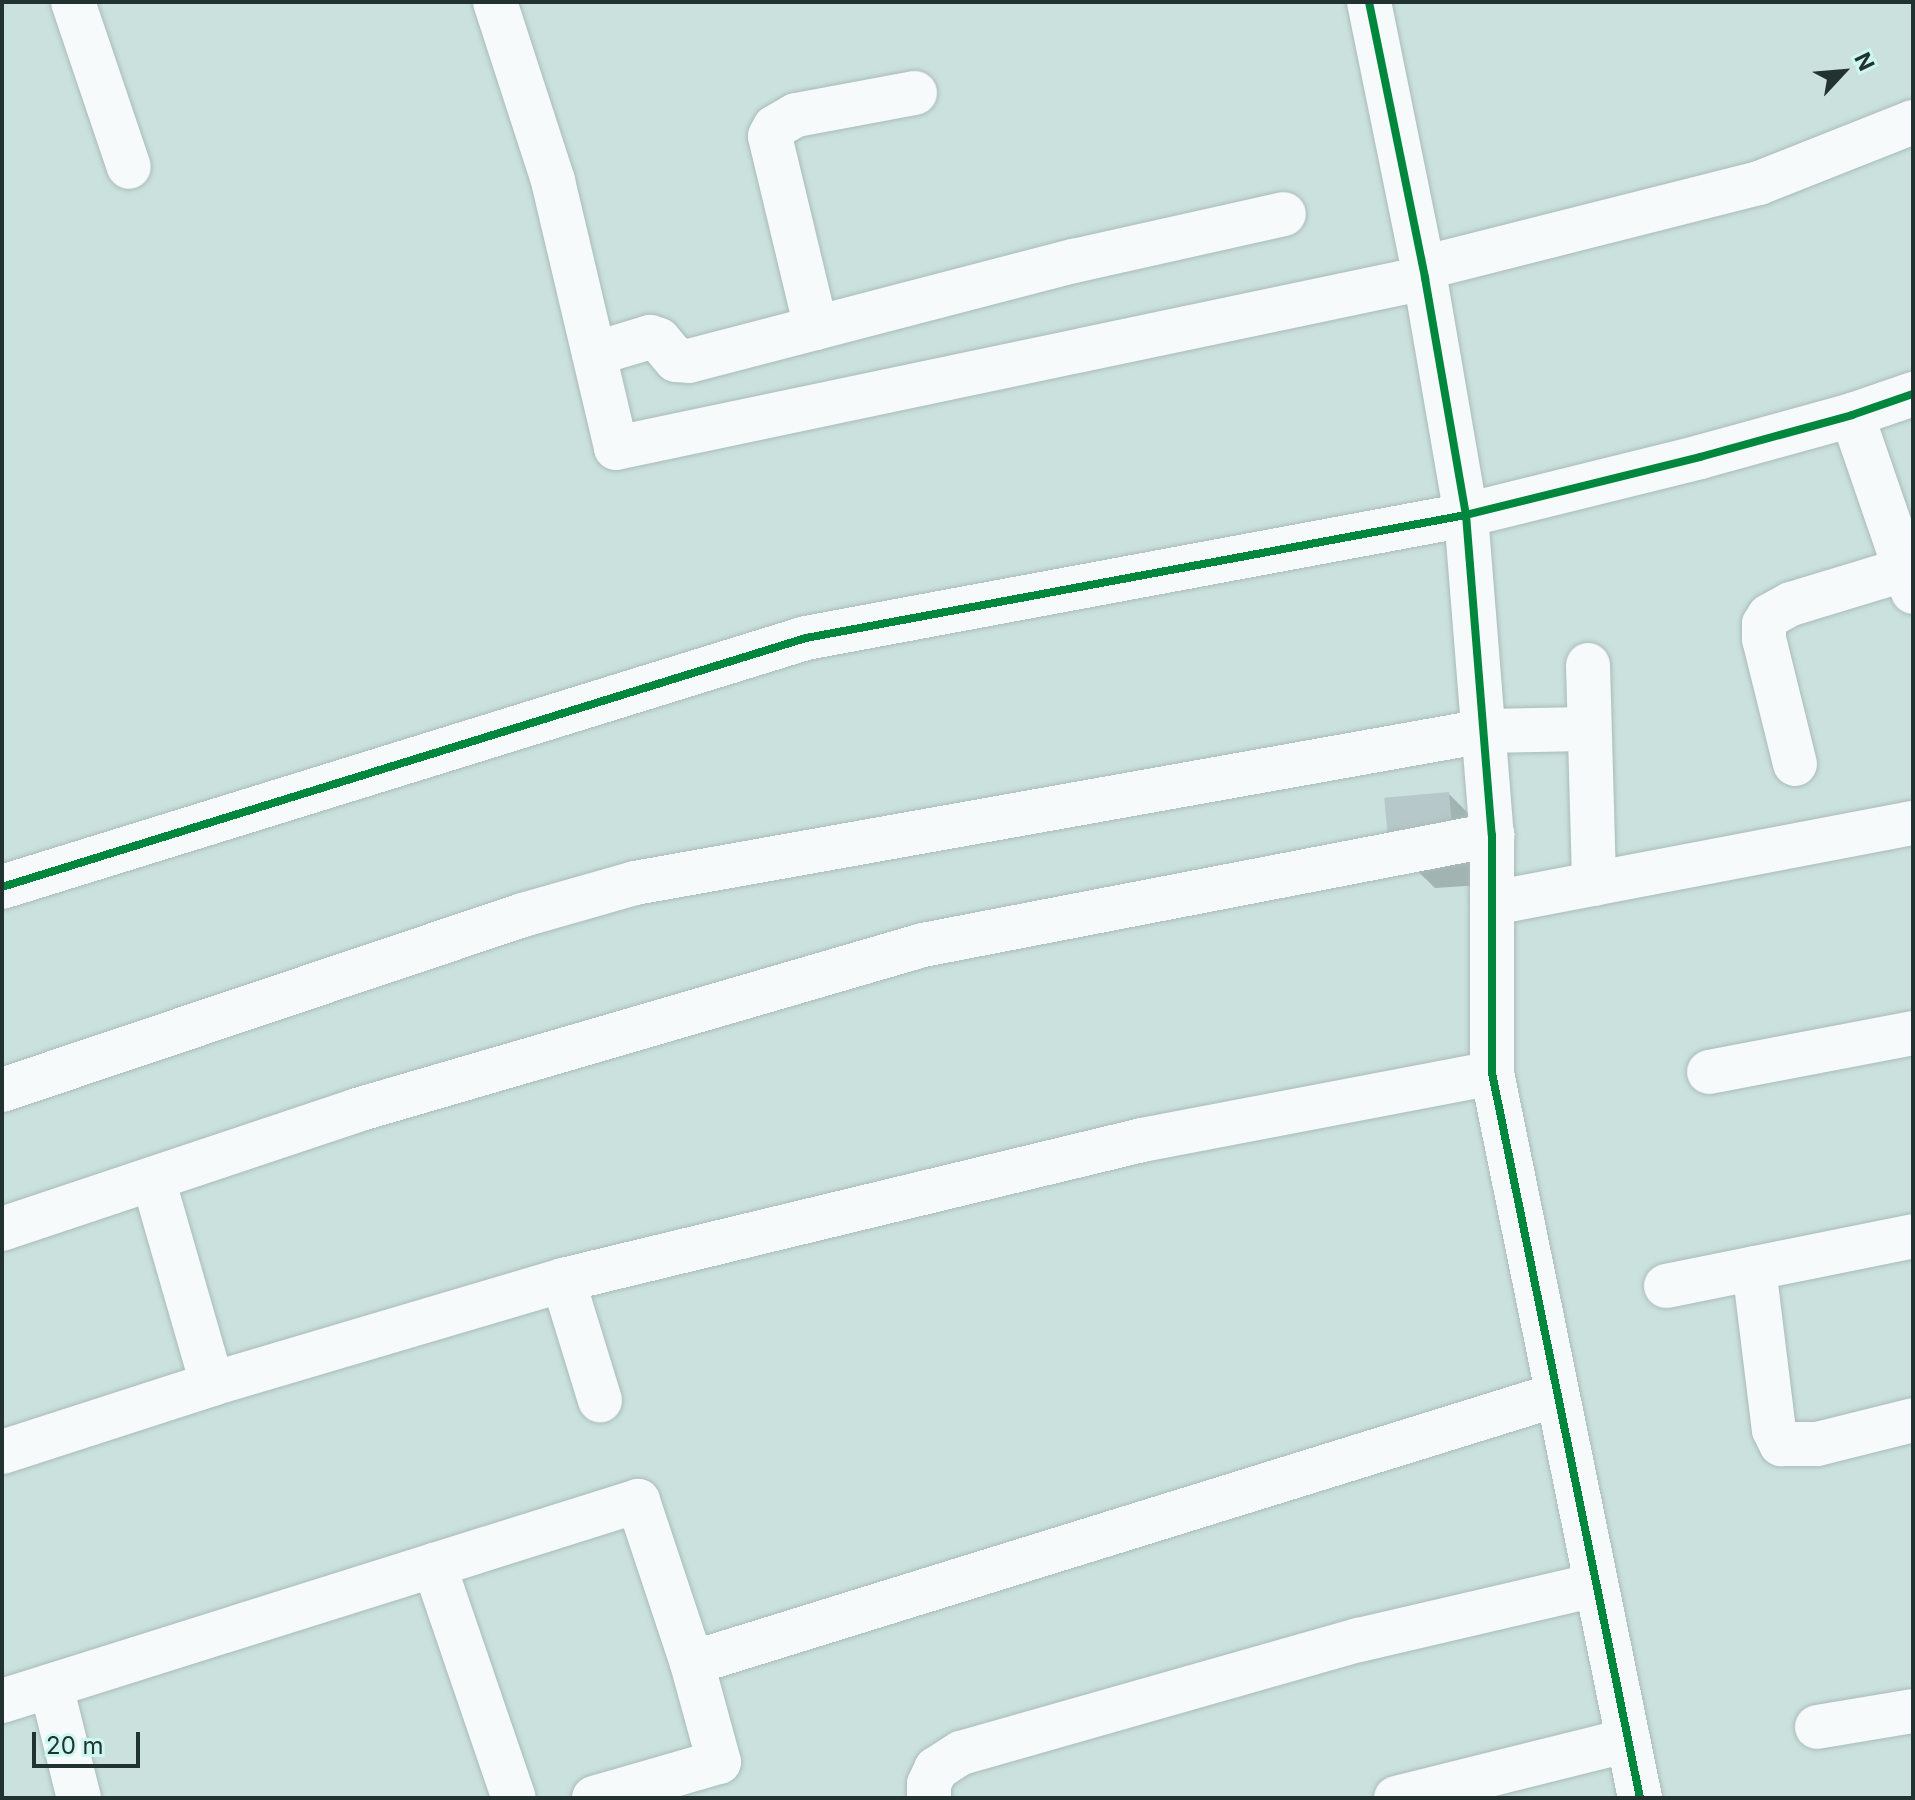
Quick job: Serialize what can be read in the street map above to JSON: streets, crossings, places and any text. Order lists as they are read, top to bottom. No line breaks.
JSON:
{"scale_bar":"20 m","north":"top right"}
